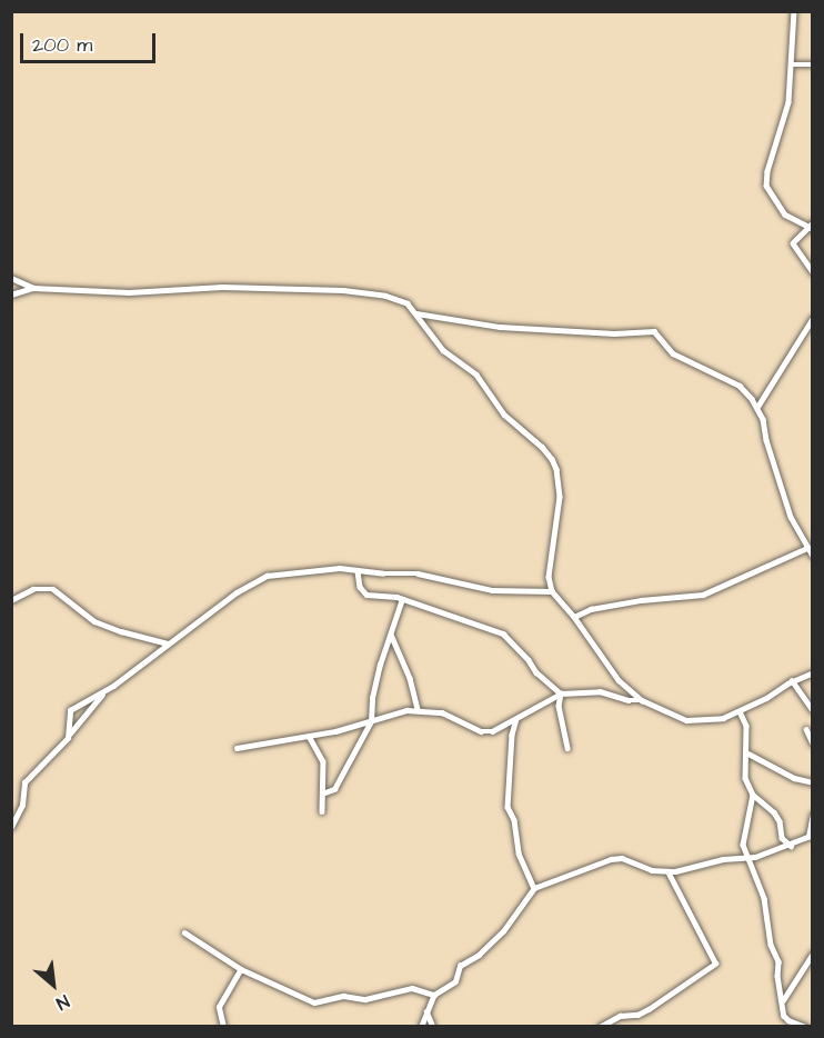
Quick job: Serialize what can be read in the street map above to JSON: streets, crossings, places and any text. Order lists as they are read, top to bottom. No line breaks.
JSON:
{"scale_bar":"200 m","north":"bottom right"}
